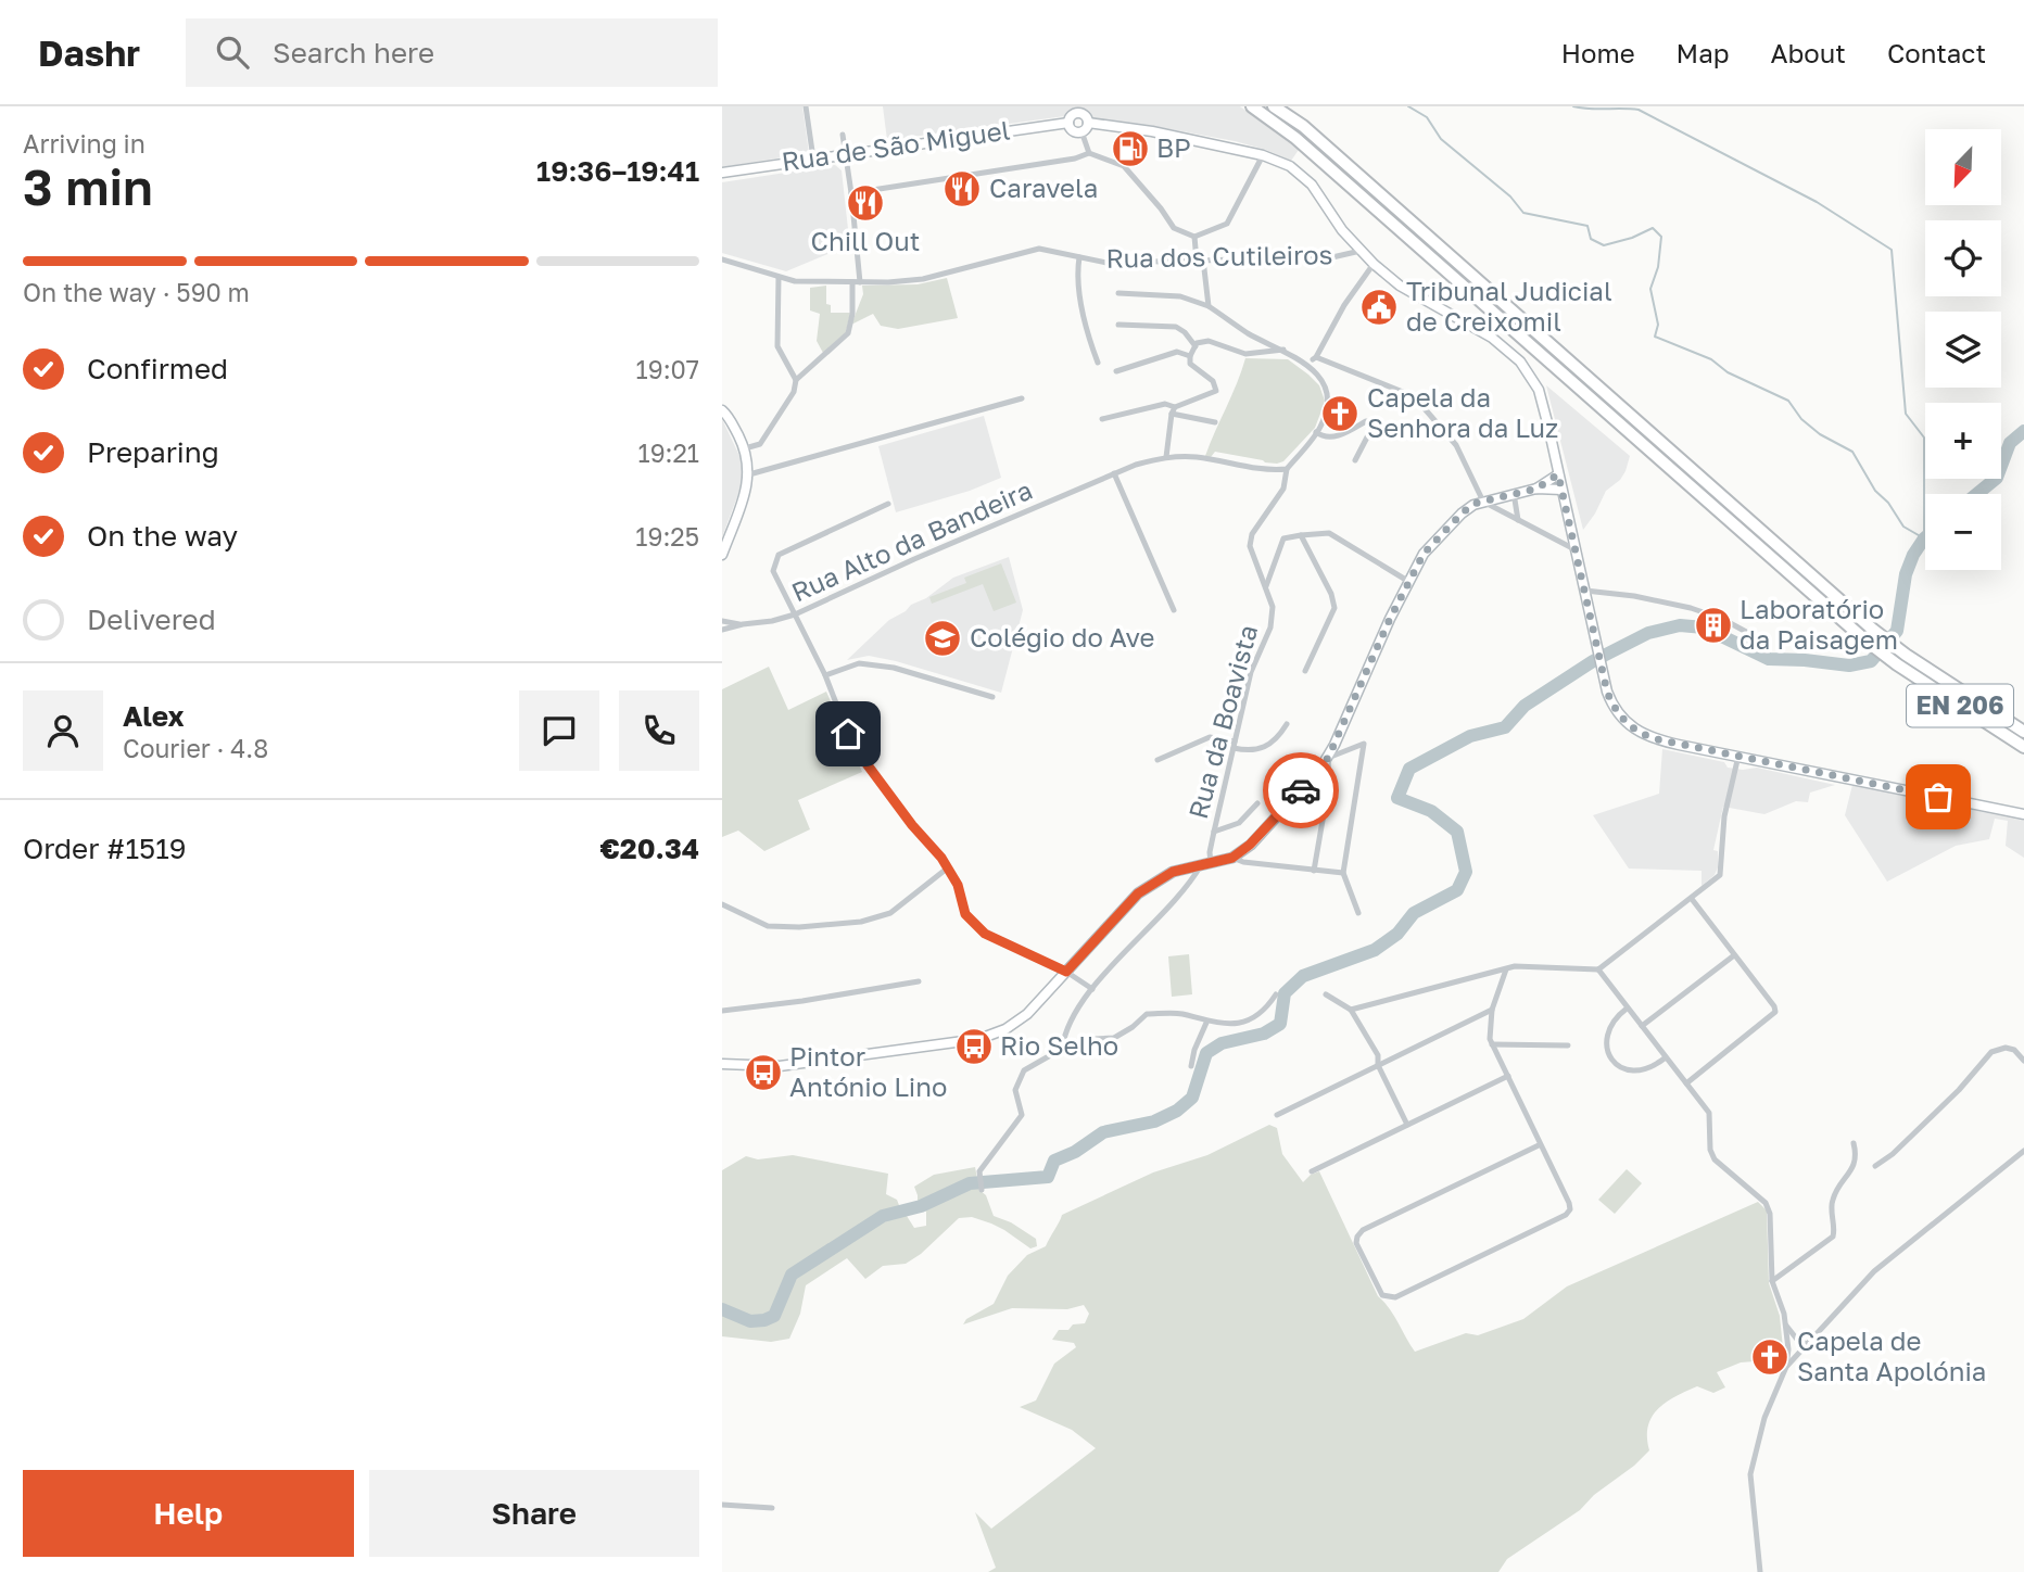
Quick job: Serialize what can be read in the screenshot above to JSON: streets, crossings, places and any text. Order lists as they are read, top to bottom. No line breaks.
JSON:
{"streets":{"highway":["EN 206"],"main road":["Rua de São Miguel","Rua dos Cutileiros"],"street":["Rua Alto da Bandeira","Rua da Boavista"]},"crossings":[["Rua Alto da Bandeira","Rua da Boavista"]],"places":{"fuel station":["BP"],"restaurant":["Caravela","Chill Out"],"public building":["Tribunal Judicial de Creixomil"],"church":["Capela da Senhora da Luz","Capela de Santa Apolónia"],"building":["Laboratório da Paisagem"],"school or university":["Colégio do Ave"],"bus stop":["Rio Selho","Pintor António Lino"]},"north":"bottom left","page":{"header":"Dashr","search":"Search here","nav":["Home","Map","About","Contact"],"heading":["3 min","Arriving in","19:36–19:41"],"panel":["Alex","Courier · 4.8","Order #1519","€20.34"],"map_buttons":["+","−"],"bar":"On the way · 590 m","list":[["Confirmed","19:07"],["Preparing","19:21"],["On the way","19:25"],"Delivered"],"buttons":["Help","Share"]}}
